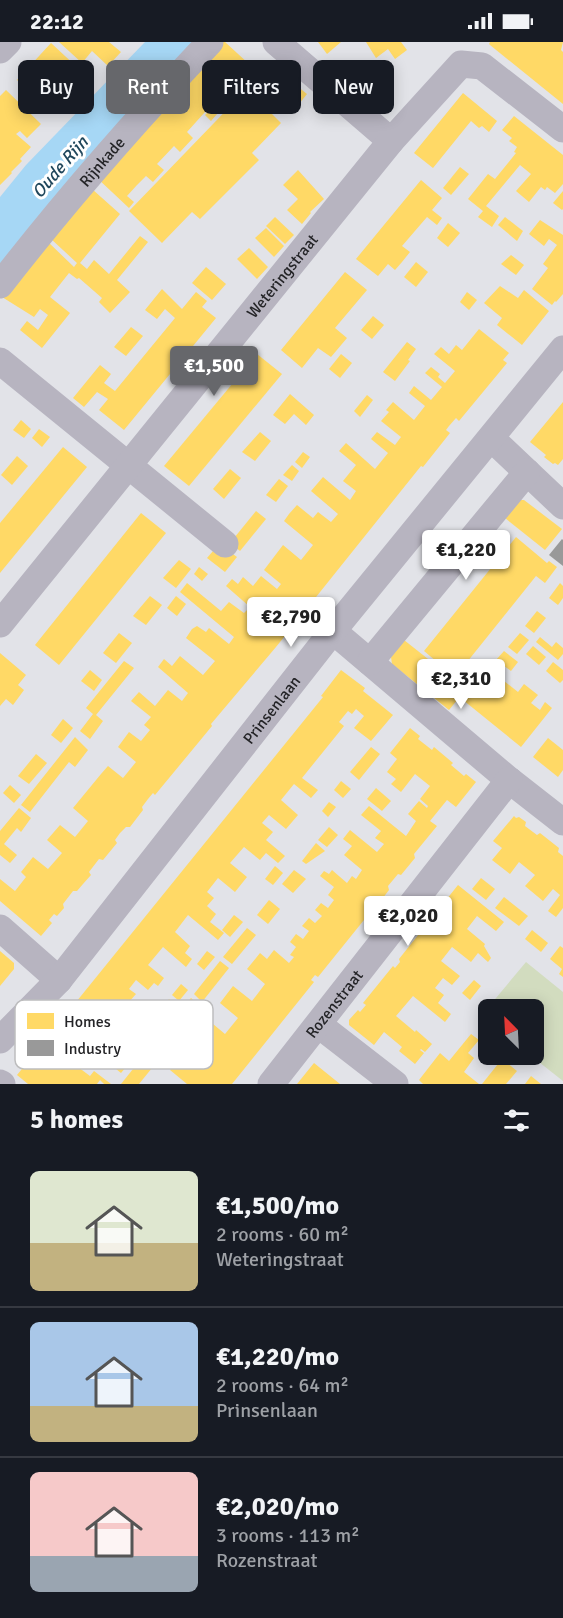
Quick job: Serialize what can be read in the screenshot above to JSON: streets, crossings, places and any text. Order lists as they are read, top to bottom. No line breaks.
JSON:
{"streets":{"street":["Rijnkade","Weteringstraat","Prinsenlaan","Rozenstraat"]},"water":["Oude Rijn"],"legend":["Homes","Industry"],"north":"top left","page":{"status":"22:12","chip":["Buy","Rent","Filters","New"],"price":["€1,500","€1,220","€2,790","€2,310","€2,020"],"heading":"5 homes","list":[{"name":"€1,500/mo","note":"2 rooms · 60 m² · Weteringstraat"},{"name":"€1,220/mo","note":"2 rooms · 64 m² · Prinsenlaan"},{"name":"€2,020/mo","note":"3 rooms · 113 m² · Rozenstraat"}]}}
